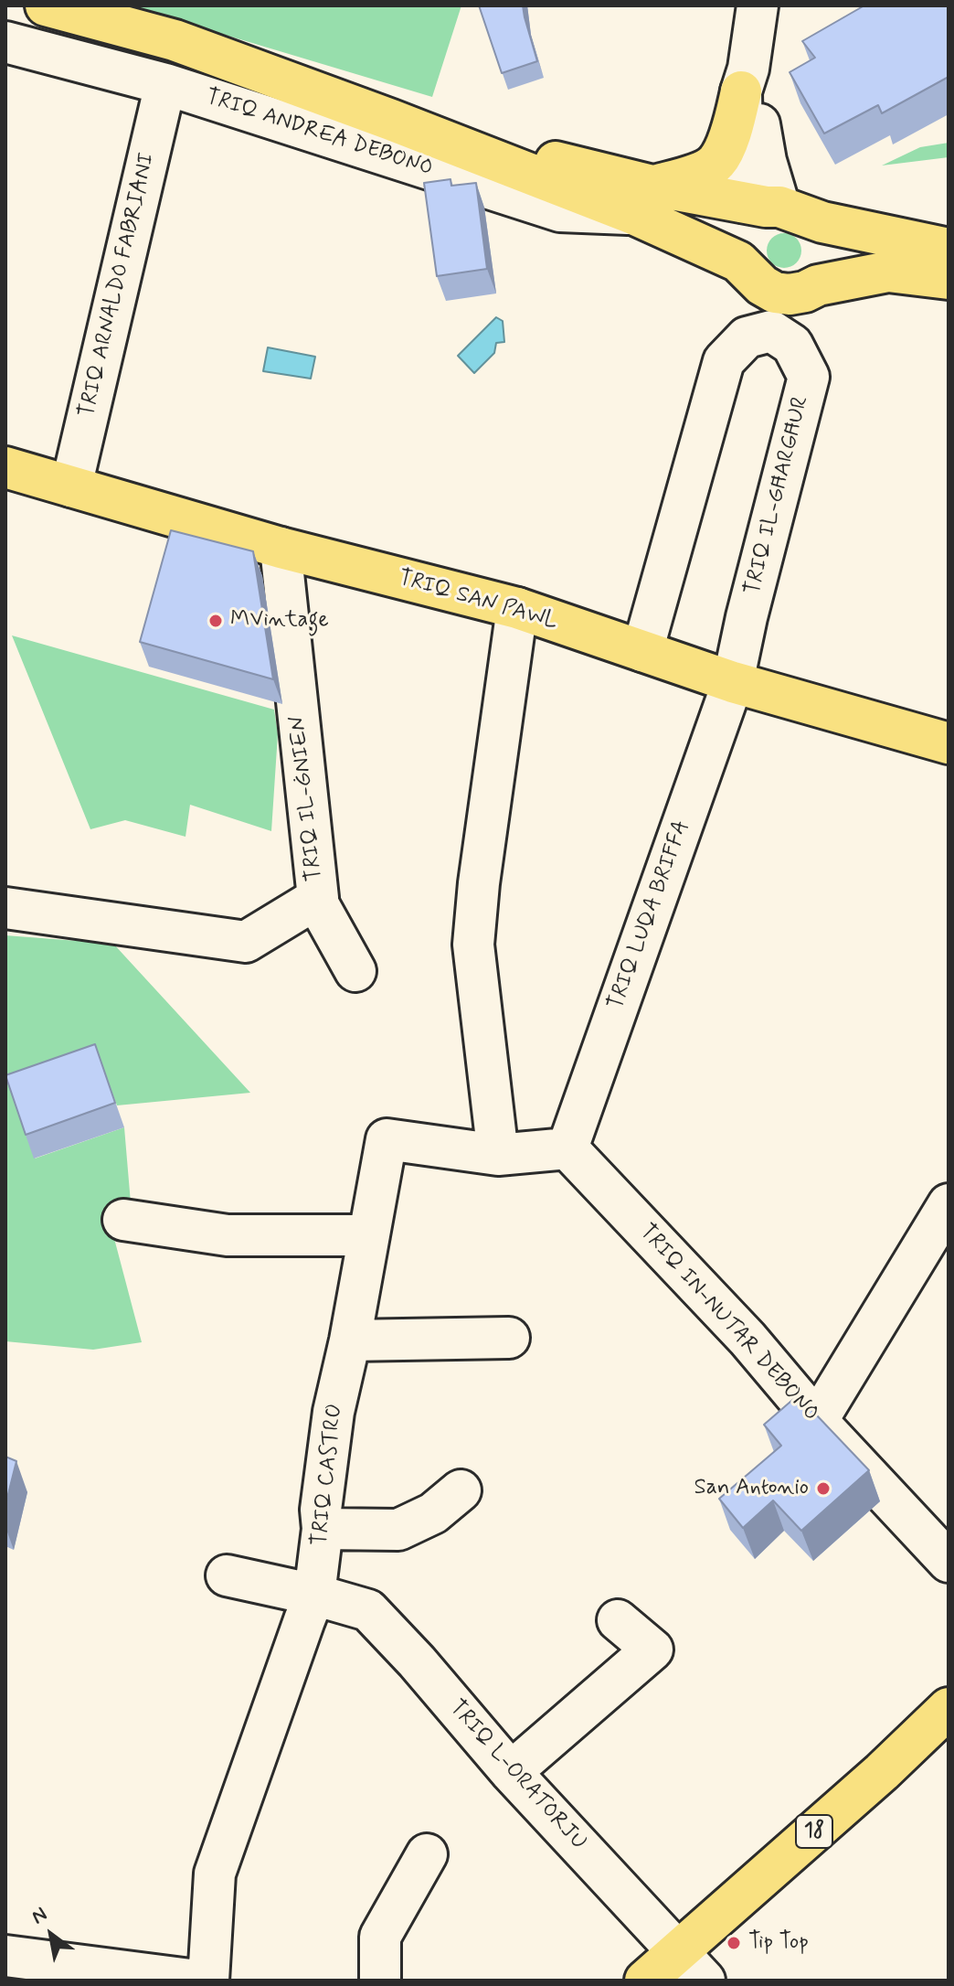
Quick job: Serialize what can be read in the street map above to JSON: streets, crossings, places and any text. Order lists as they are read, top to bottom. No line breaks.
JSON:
{"streets":{"main road":["TRIQ ANDREA DEBONO","TRIQ SAN PAWL","18"],"street":["TRIQ ARNALDO FABRIANI","TRIQ IL-GĦARGĦUR","TRIQ IL-ĠNIEN","TRIQ LUQA BRIFFA","TRIQ IN-NUTAR DEBONO","TRIQ CASTRO","TRIQ L-ORATORJU"]},"crossings":[["TRIQ ANDREA DEBONO","TRIQ ARNALDO FABRIANI"],["TRIQ ARNALDO FABRIANI","TRIQ SAN PAWL"],["TRIQ IL-GĦARGĦUR","TRIQ SAN PAWL"],["TRIQ IL-GĦARGĦUR","TRIQ LUQA BRIFFA"],["TRIQ SAN PAWL","TRIQ IL-ĠNIEN"],["TRIQ SAN PAWL","TRIQ LUQA BRIFFA"],["TRIQ LUQA BRIFFA","TRIQ IN-NUTAR DEBONO"],["TRIQ LUQA BRIFFA","TRIQ CASTRO"],["TRIQ IN-NUTAR DEBONO","TRIQ CASTRO"],["TRIQ CASTRO","TRIQ L-ORATORJU"],["TRIQ L-ORATORJU","18"]],"places":["MVintage","San Antonio","Tip Top"],"north":"top left"}
